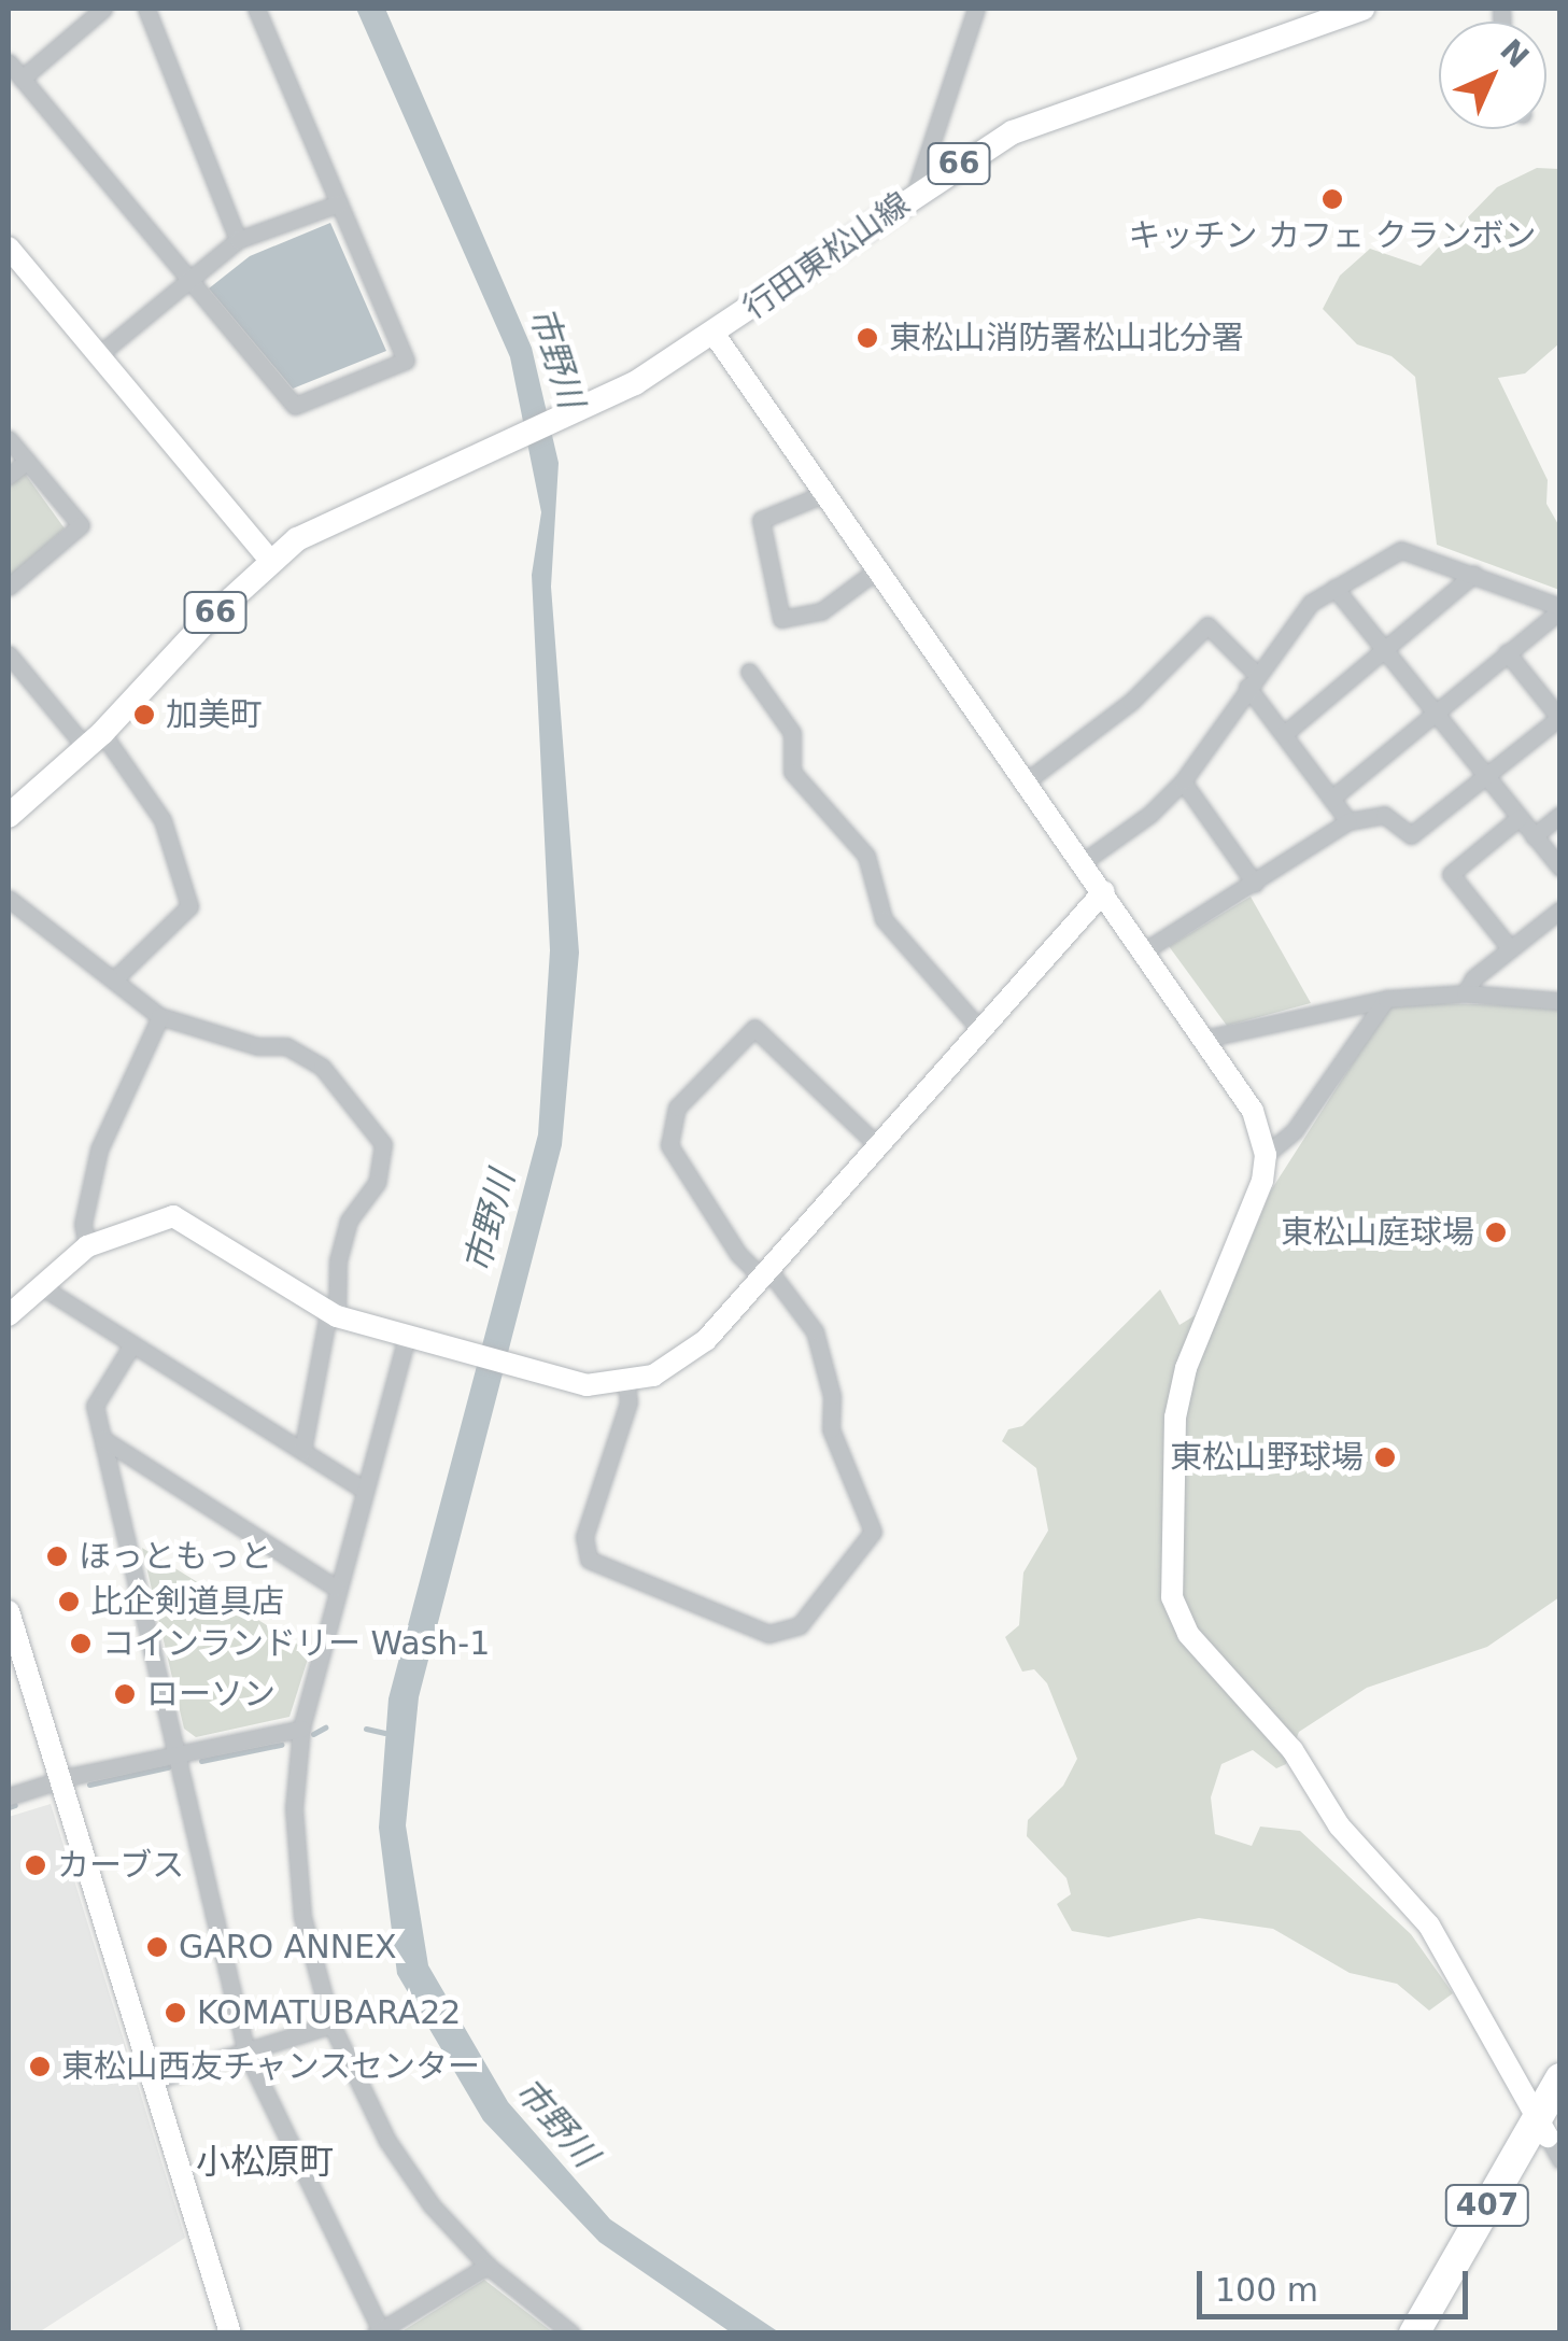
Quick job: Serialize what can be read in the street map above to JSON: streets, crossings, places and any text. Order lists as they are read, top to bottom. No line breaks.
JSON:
{"streets":{"highway":["407"],"main road":["66","行田東松山線"]},"crossings":[["66","行田東松山線"]],"districts":["小松原町"],"water":["市野川"],"places":["キッチン カフェ クランボン","東松山消防署松山北分署","加美町","東松山庭球場","東松山野球場","ほっともっと","比企剣道具店","コインランドリー Wash-1","ローソン","カーブス","GARO ANNEX","KOMATUBARA22","東松山西友チャンスセンター"],"scale_bar":"100 m","north":"top right"}
